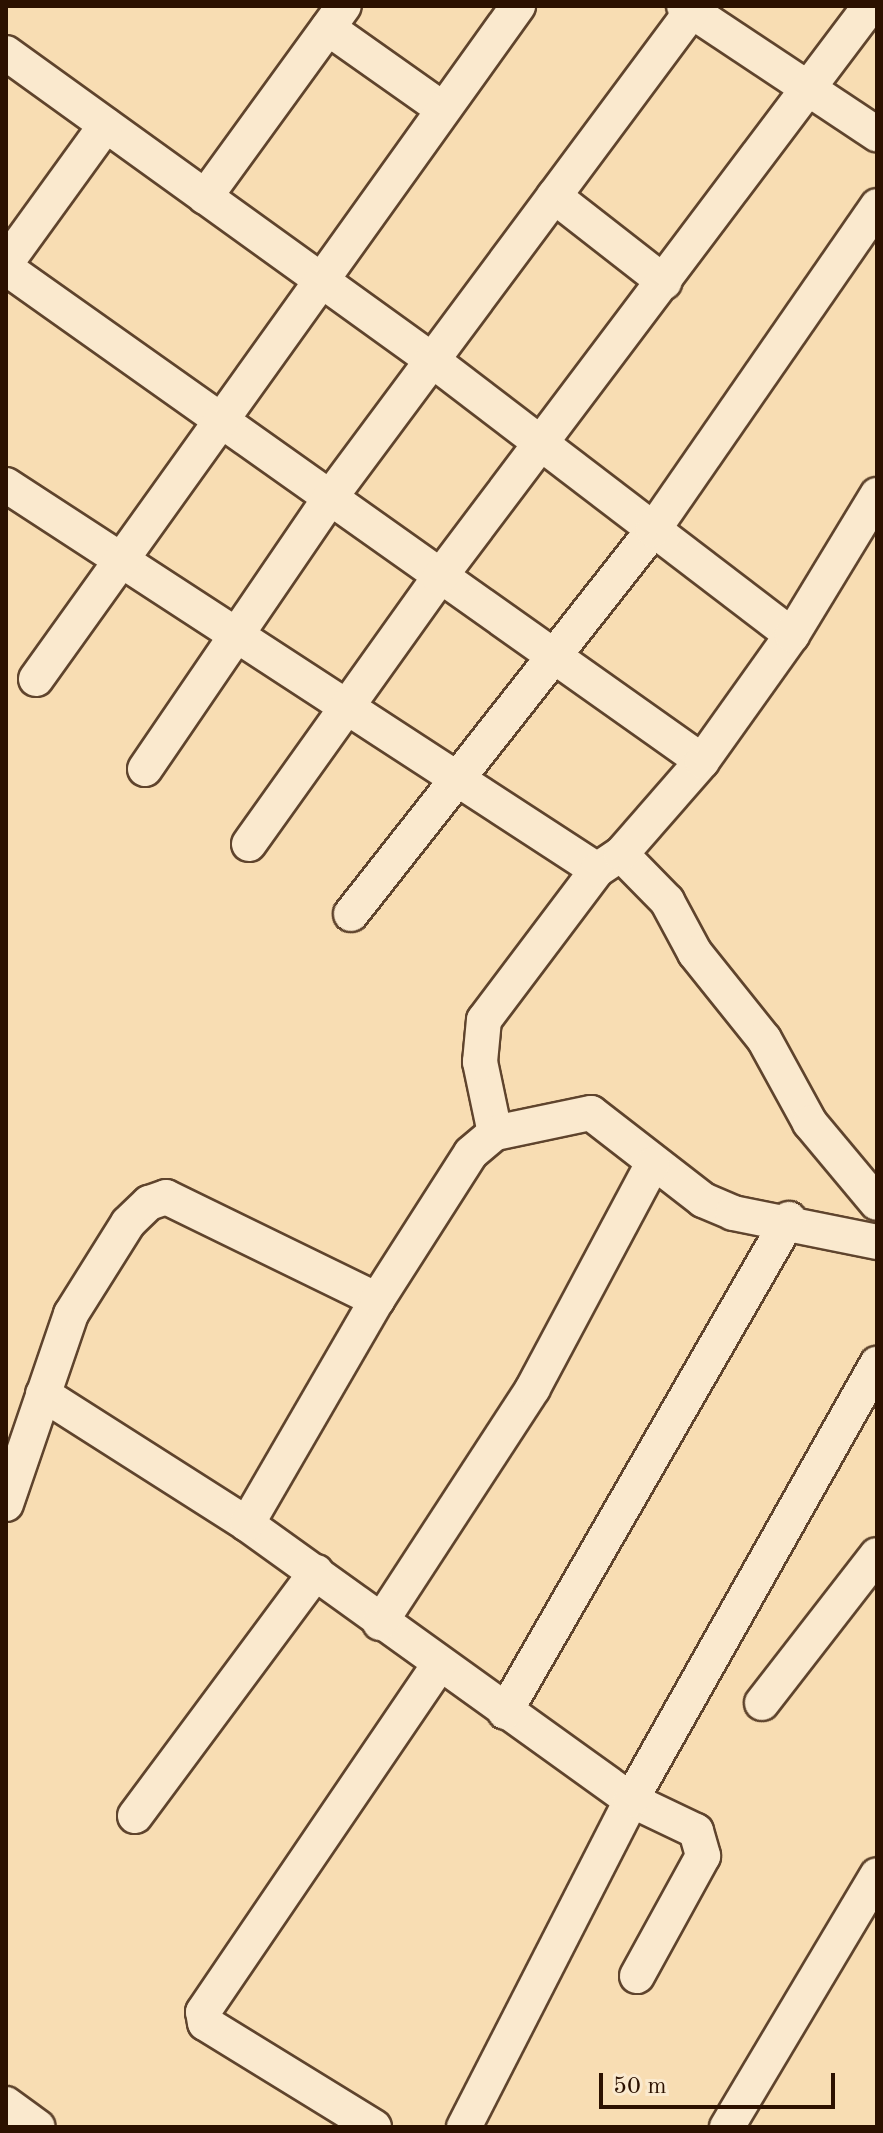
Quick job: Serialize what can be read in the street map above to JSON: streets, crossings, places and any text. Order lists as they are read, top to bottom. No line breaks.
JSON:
{"scale_bar":"50 m"}
